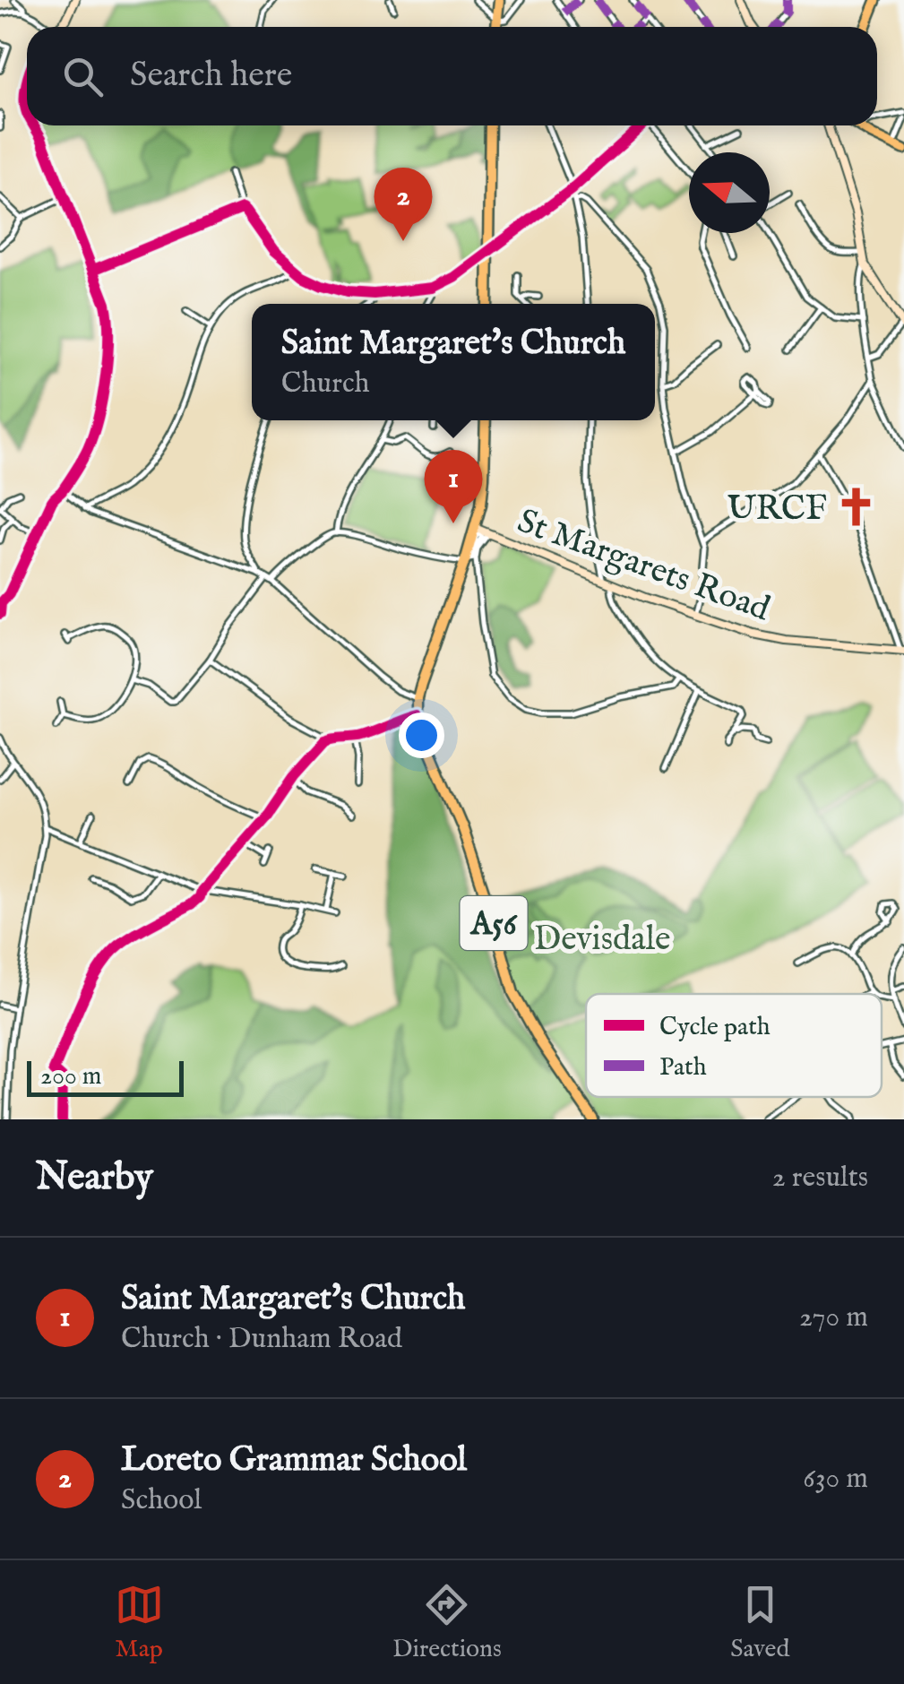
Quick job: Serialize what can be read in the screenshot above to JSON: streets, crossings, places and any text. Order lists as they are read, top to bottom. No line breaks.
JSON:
{"streets":{"highway":["A56"],"street":["St Margarets Road"]},"crossings":[["St Margarets Road","A56"]],"parks":["Devisdale"],"places":{"church":["URCF"]},"legend":["Cycle path","Path"],"scale_bar":"200 m","north":"left","page":{"search":"Search here","pins":["2","1"],"popup":["Saint Margaret's Church","Church"],"scale":"200 m","heading":["Nearby","2 results"],"list":[{"mark":"1","name":"Saint Margaret's Church","note":"Church · Dunham Road","value":"270 m"},{"mark":"2","name":"Loreto Grammar School","note":"School","value":"630 m"}],"nav":["Map","Directions","Saved"]}}
